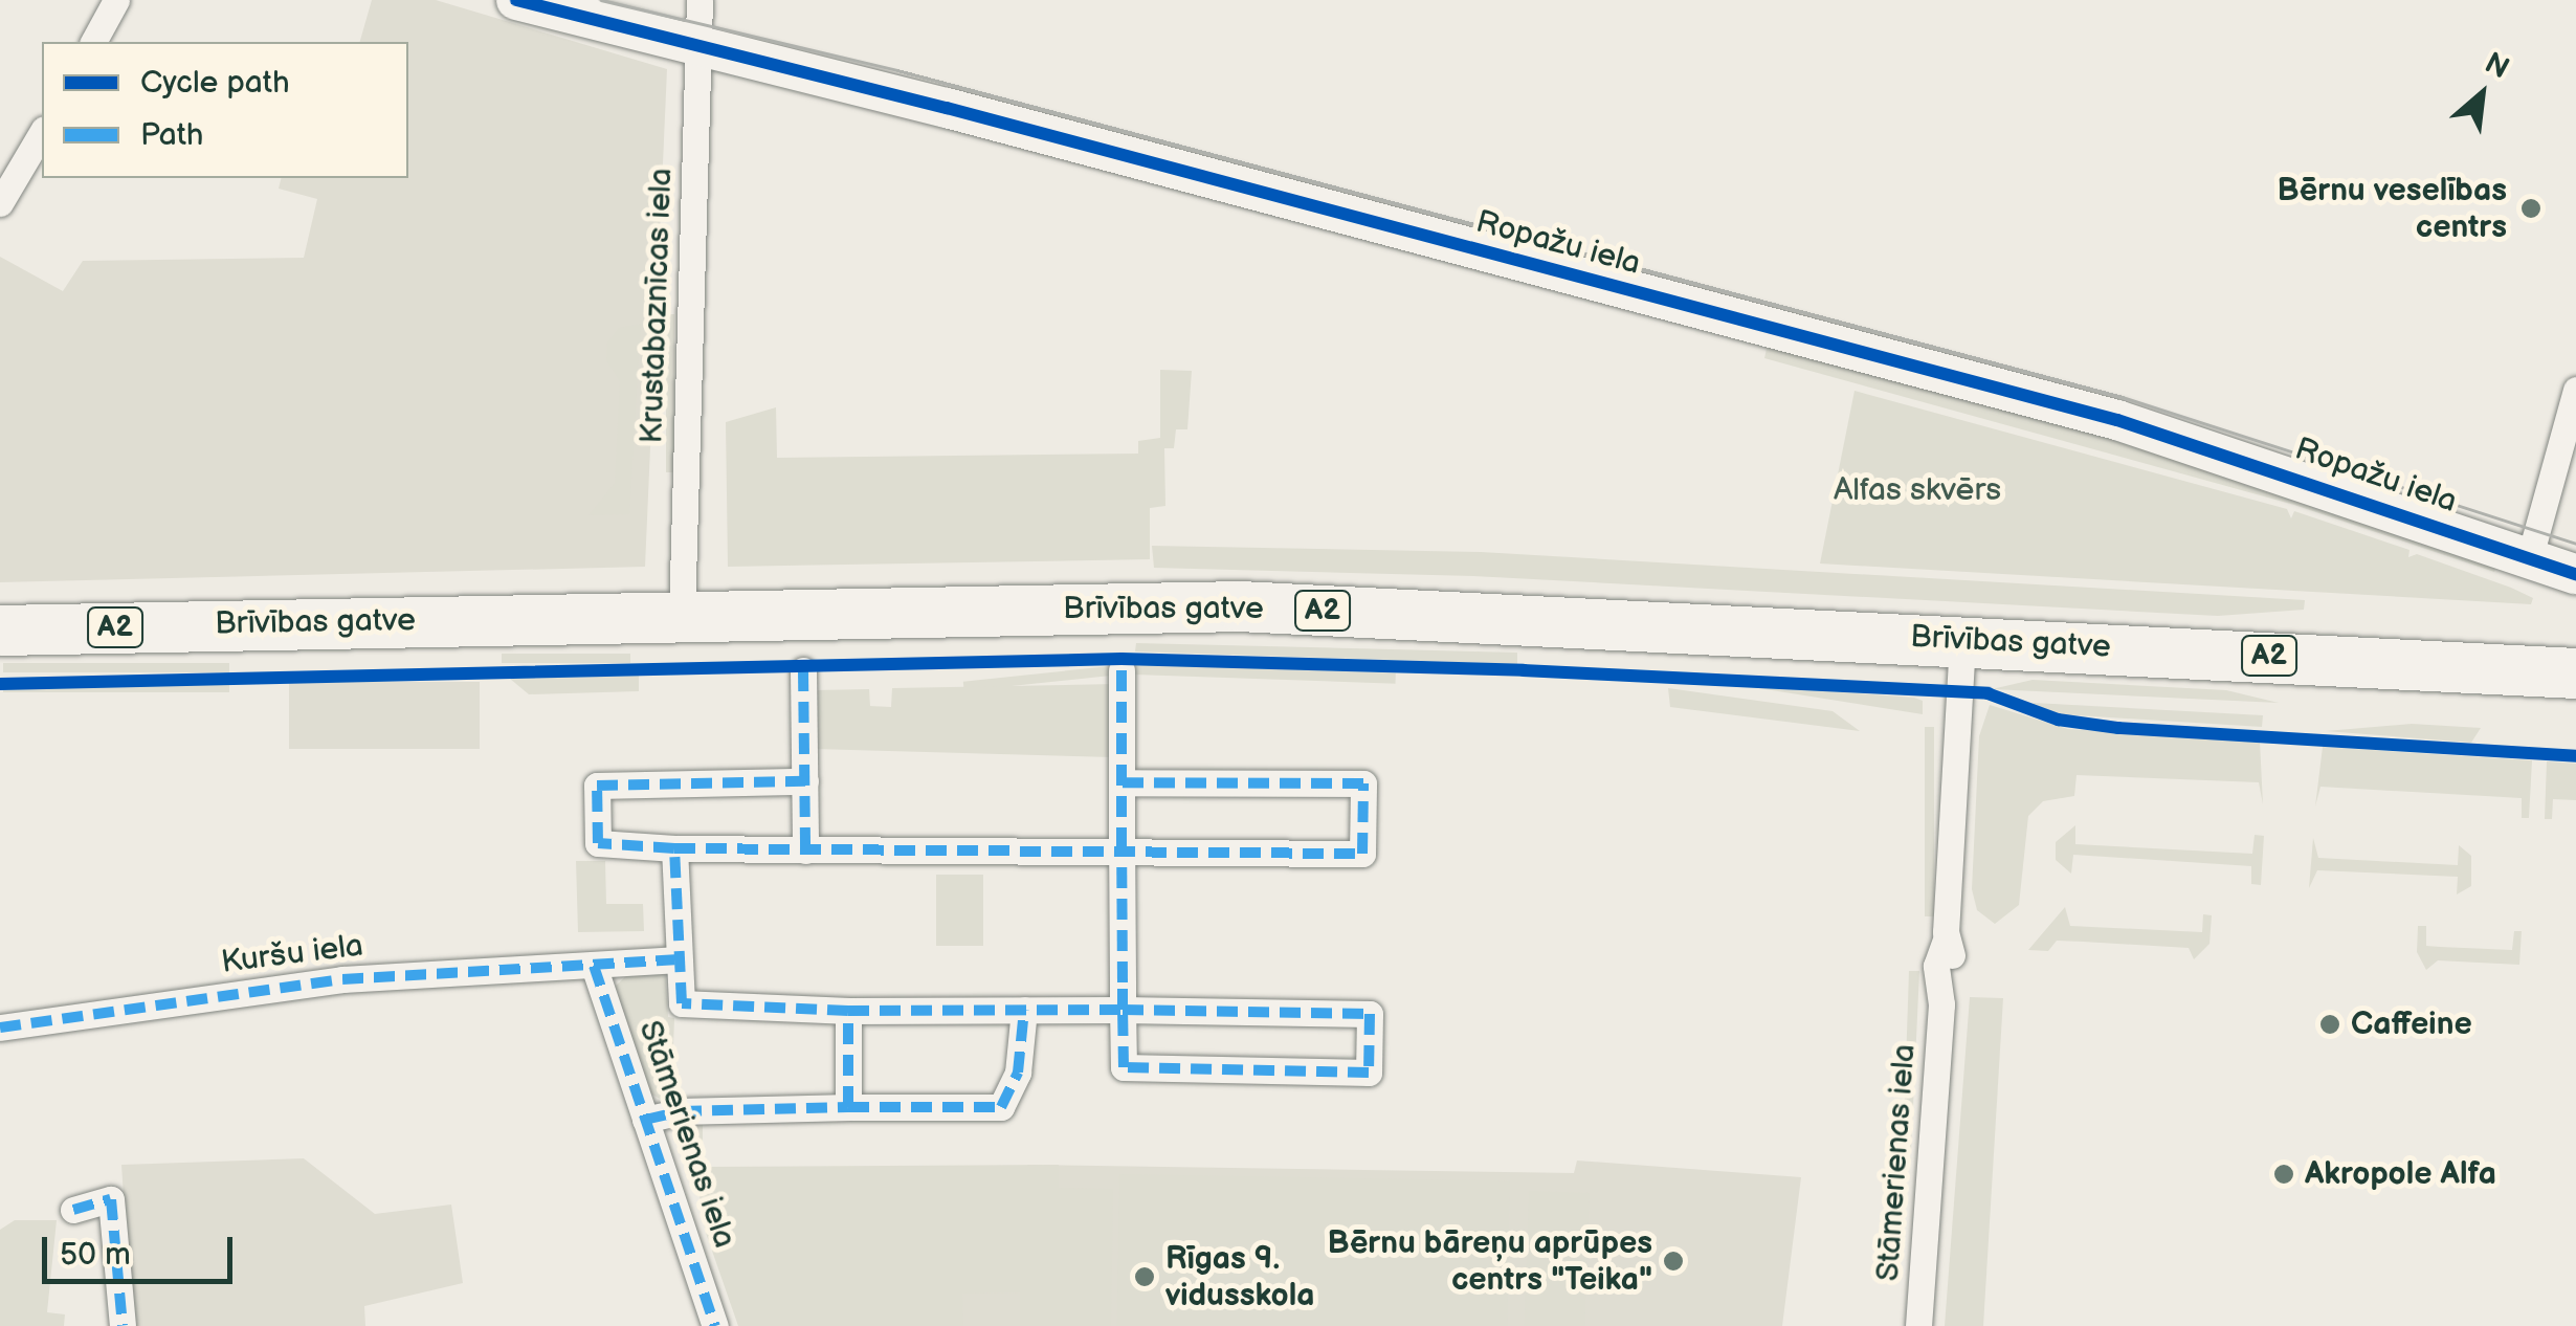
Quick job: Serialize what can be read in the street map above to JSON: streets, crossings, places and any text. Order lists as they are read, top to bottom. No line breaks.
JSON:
{"streets":{"highway":["Brīvības gatve","A2"],"street":["Ropažu iela","Krustabaznīcas iela","Kuršu iela","Stāmerienas iela"]},"crossings":[["Ropažu iela","Krustabaznīcas iela"],["Krustabaznīcas iela","Brīvības gatve"],["Brīvības gatve","Stāmerienas iela"],["Kuršu iela","Stāmerienas iela"]],"parks":["Alfas skvērs"],"places":["Bērnu veselības centrs","Caffeine","Akropole Alfa","Bērnu bāreņu aprūpes centrs \"Teika\"","Rīgas 9. vidusskola"],"legend":["Cycle path","Path"],"scale_bar":"50 m","north":"top right"}
